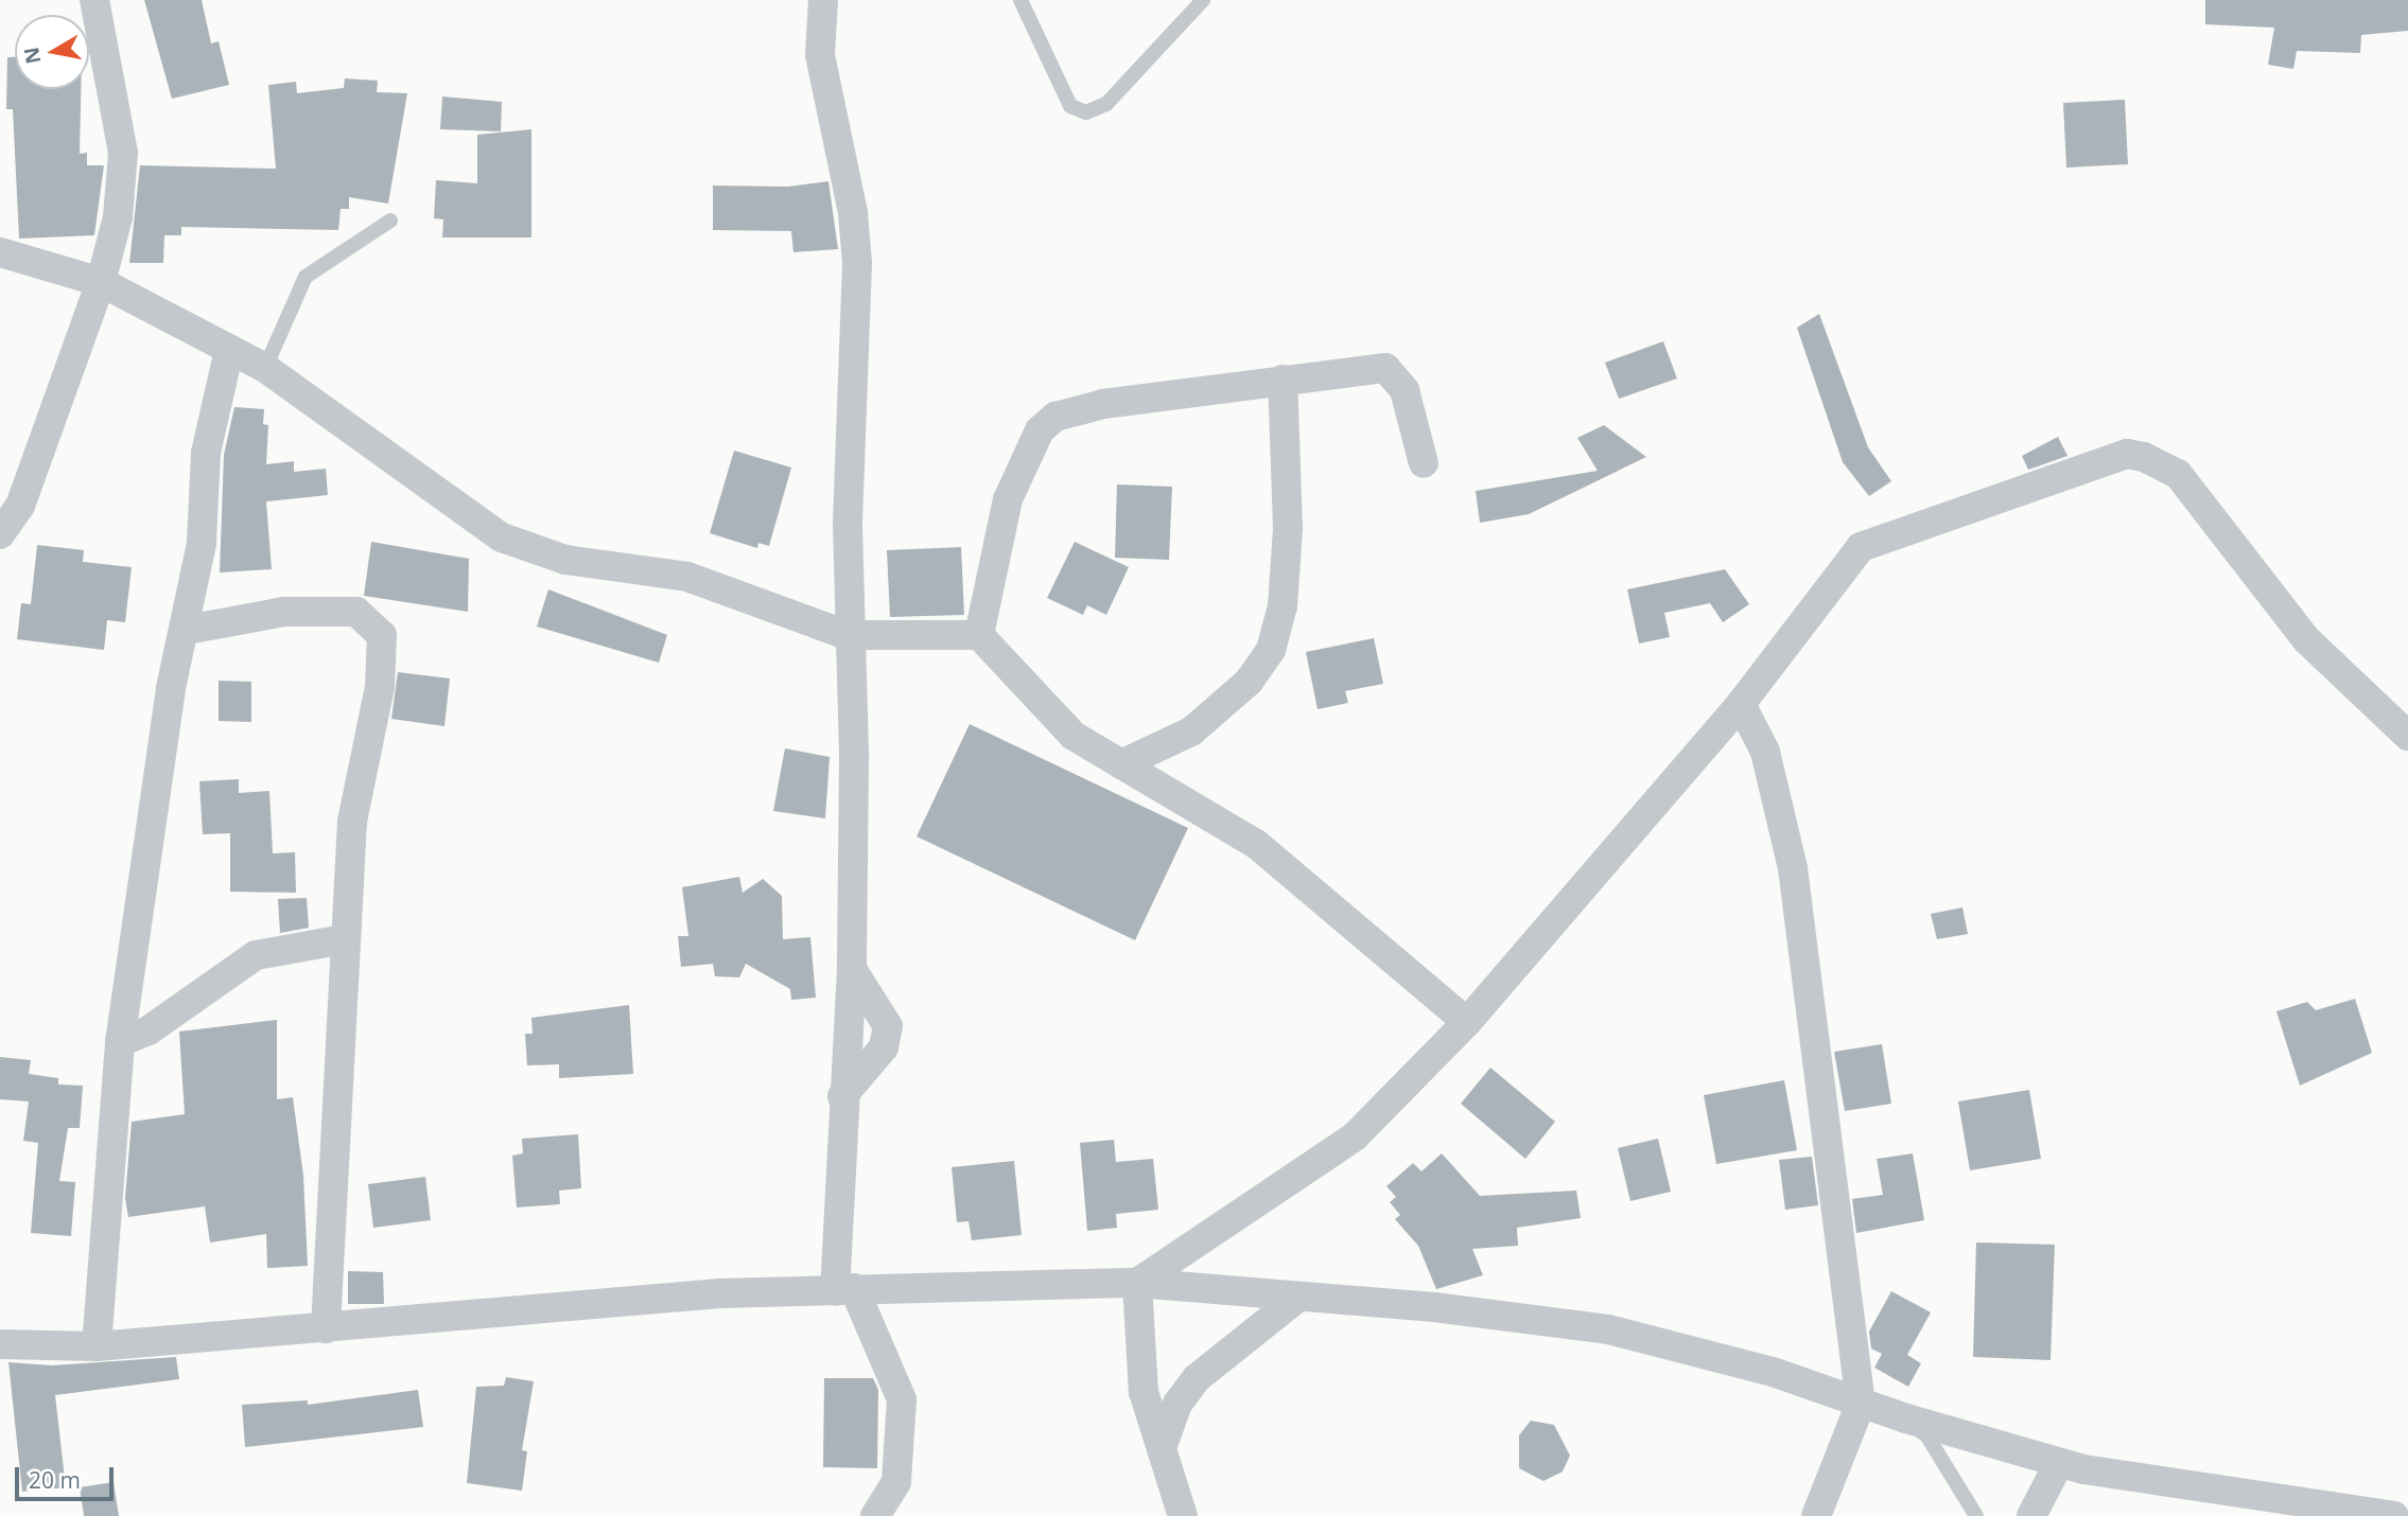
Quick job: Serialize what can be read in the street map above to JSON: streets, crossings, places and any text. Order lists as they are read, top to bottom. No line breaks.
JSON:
{"scale_bar":"20 m","north":"left"}
